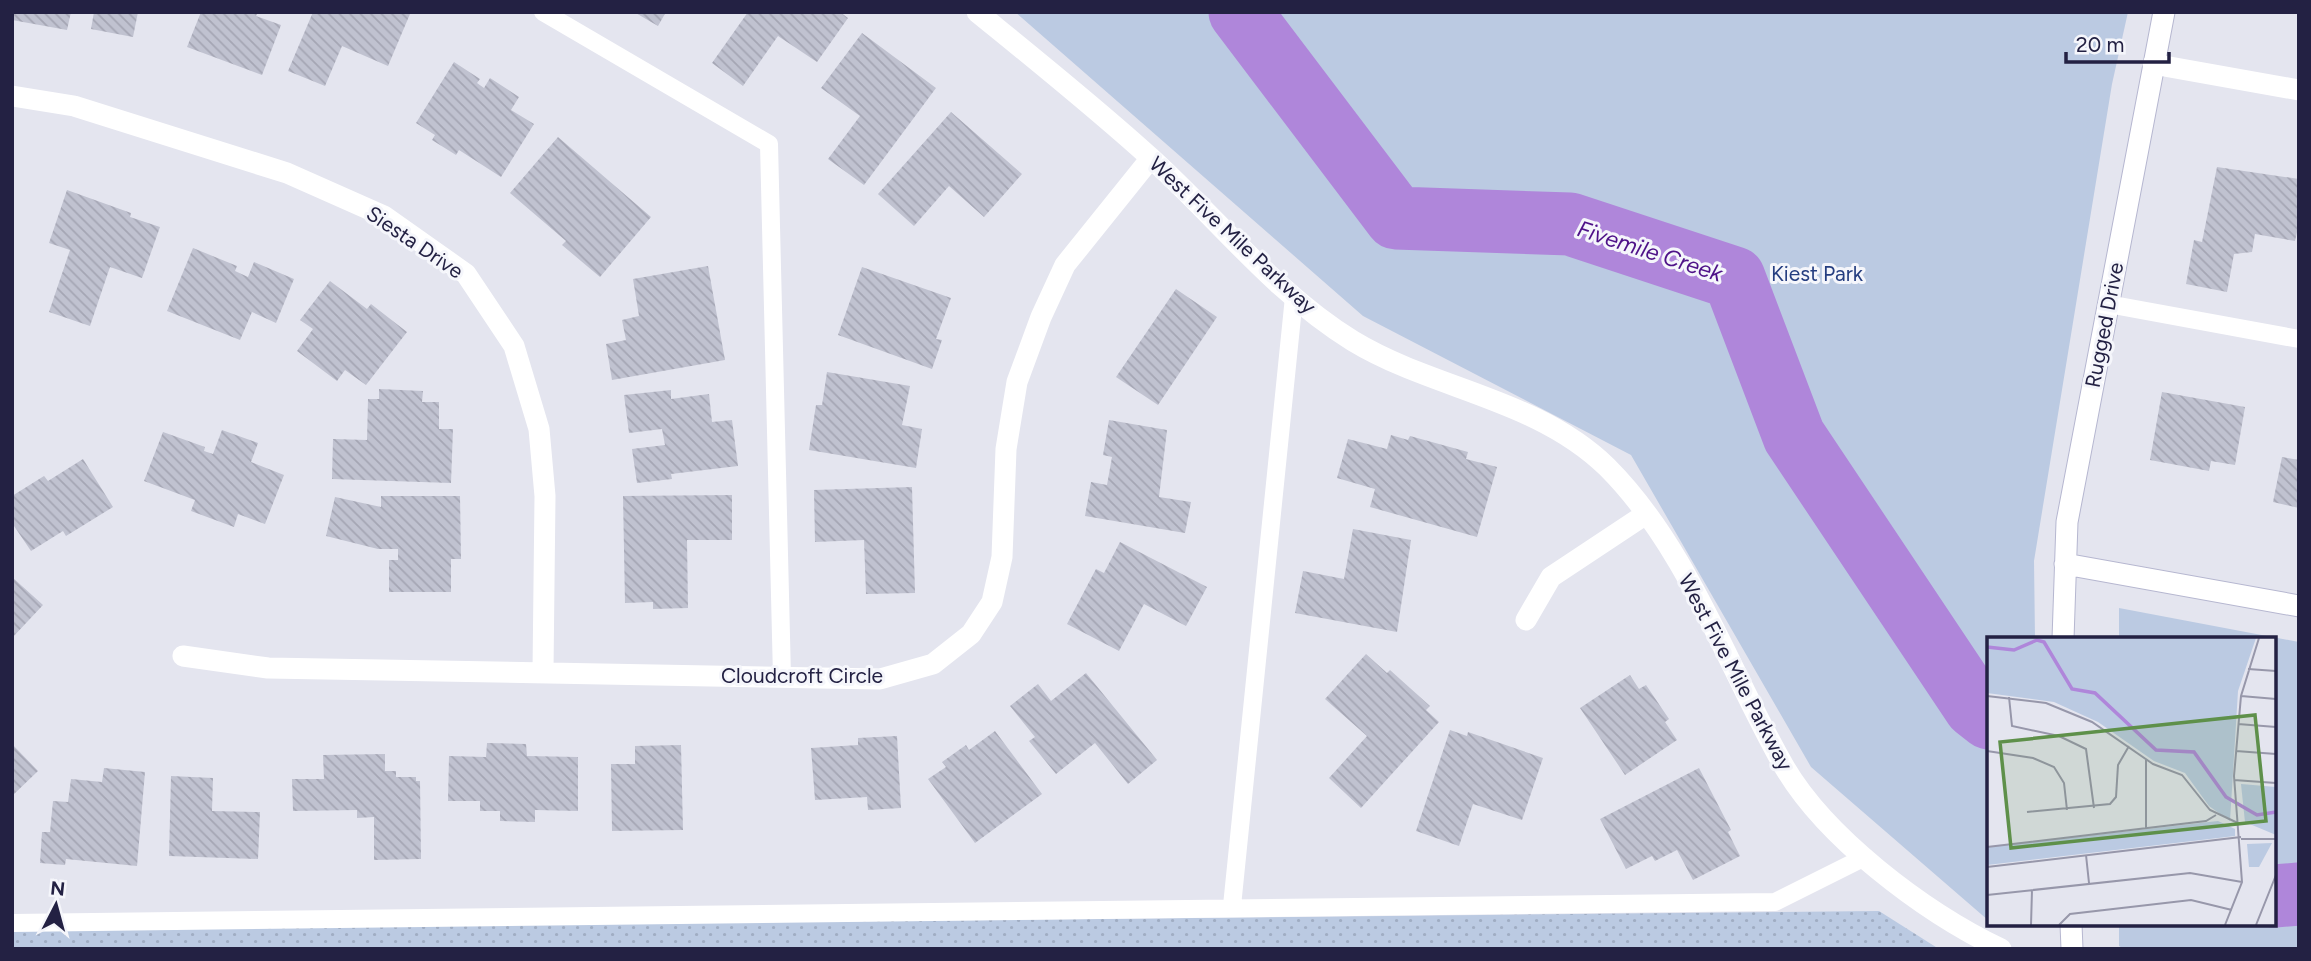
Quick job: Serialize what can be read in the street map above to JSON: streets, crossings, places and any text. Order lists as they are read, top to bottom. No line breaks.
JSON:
{"streets":{"street":["West Five Mile Parkway","Siesta Drive","Rugged Drive","Cloudcroft Circle"]},"crossings":[["West Five Mile Parkway","Cloudcroft Circle"],["Siesta Drive","Cloudcroft Circle"]],"water":["Fivemile Creek"],"parks":["Kiest Park"],"scale_bar":"20 m","north":"top"}
